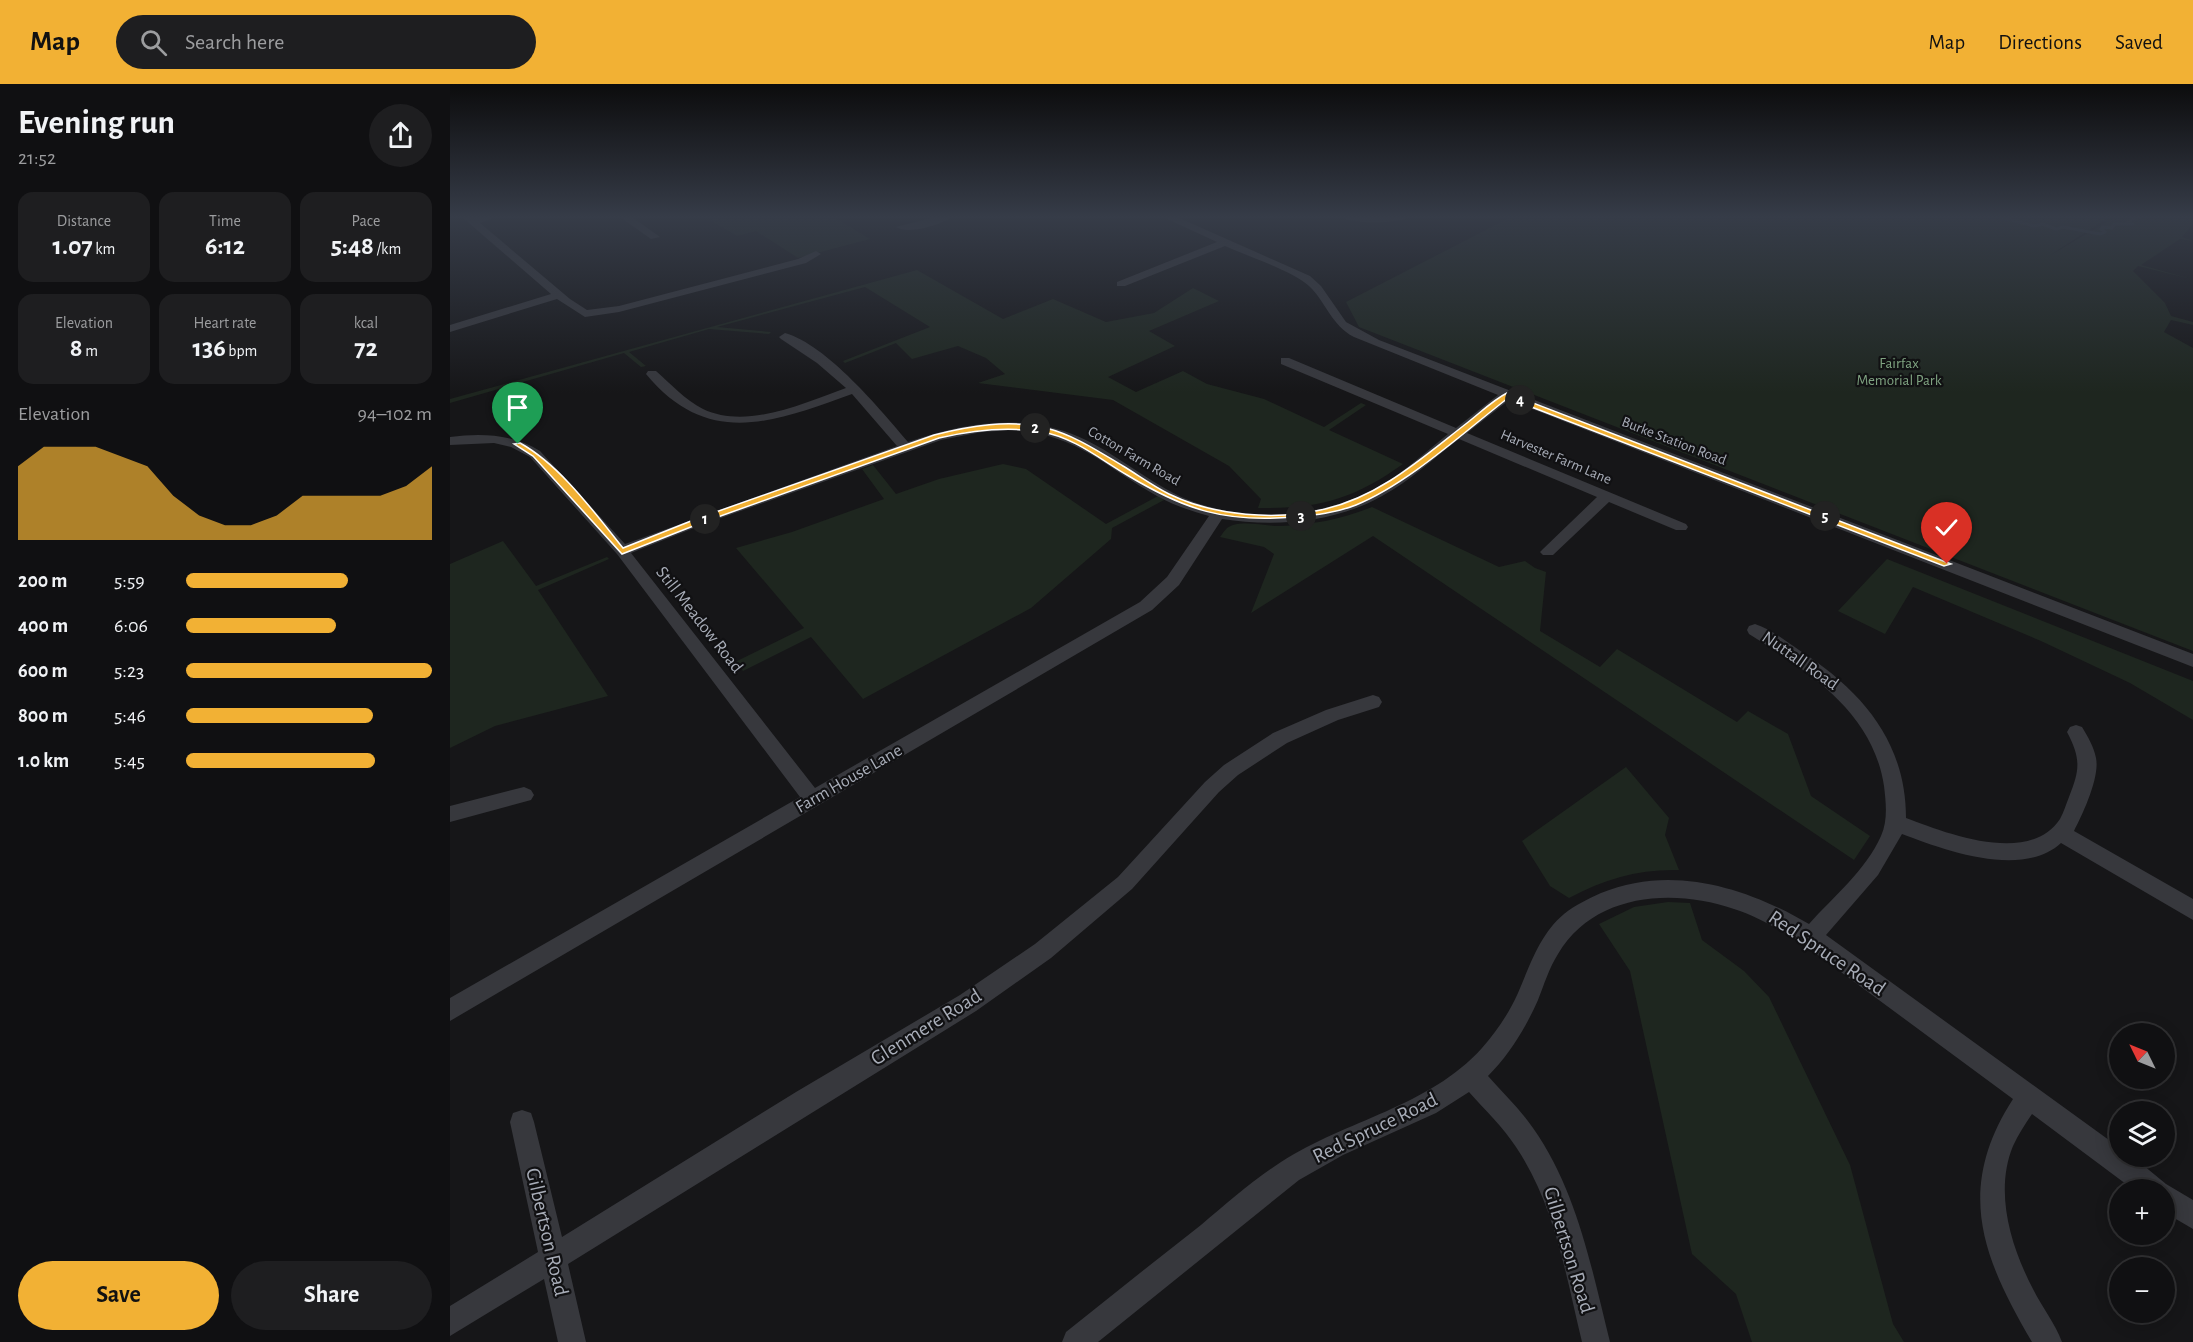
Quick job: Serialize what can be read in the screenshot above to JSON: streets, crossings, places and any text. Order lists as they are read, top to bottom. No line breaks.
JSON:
{"streets":{"street":["Burke Station Road","Cotton Farm Road","Harvester Farm Lane","Still Meadow Road","Nuttall Road","Farm House Lane","Red Spruce Road","Glenmere Road","Gilbertson Road"]},"crossings":[["Burke Station Road","Cotton Farm Road"],["Cotton Farm Road","Harvester Farm Lane"],["Cotton Farm Road","Still Meadow Road"],["Cotton Farm Road","Farm House Lane"],["Still Meadow Road","Farm House Lane"],["Red Spruce Road","Gilbertson Road"],["Glenmere Road","Gilbertson Road"]],"parks":["Fairfax Memorial Park"],"north":"top left","page":{"header":"Map","search":"Search here","nav":["Map","Directions","Saved"],"heading":["Evening run","21:52"],"stats":[["Distance","1.07 km"],["Time","6:12"],["Pace","5:48 /km"],["Elevation","8 m"],["Heart rate","136 bpm"],["kcal","72"]],"pins":["4","2","3","5","1"],"chart":["Elevation","94–102 m"],"list":[{"name":"200 m","note":"5:59"},{"name":"400 m","note":"6:06"},{"name":"600 m","note":"5:23"},{"name":"800 m","note":"5:46"},{"name":"1.0 km","note":"5:45"}],"map_buttons":["+","−"],"buttons":["Save","Share"]}}
